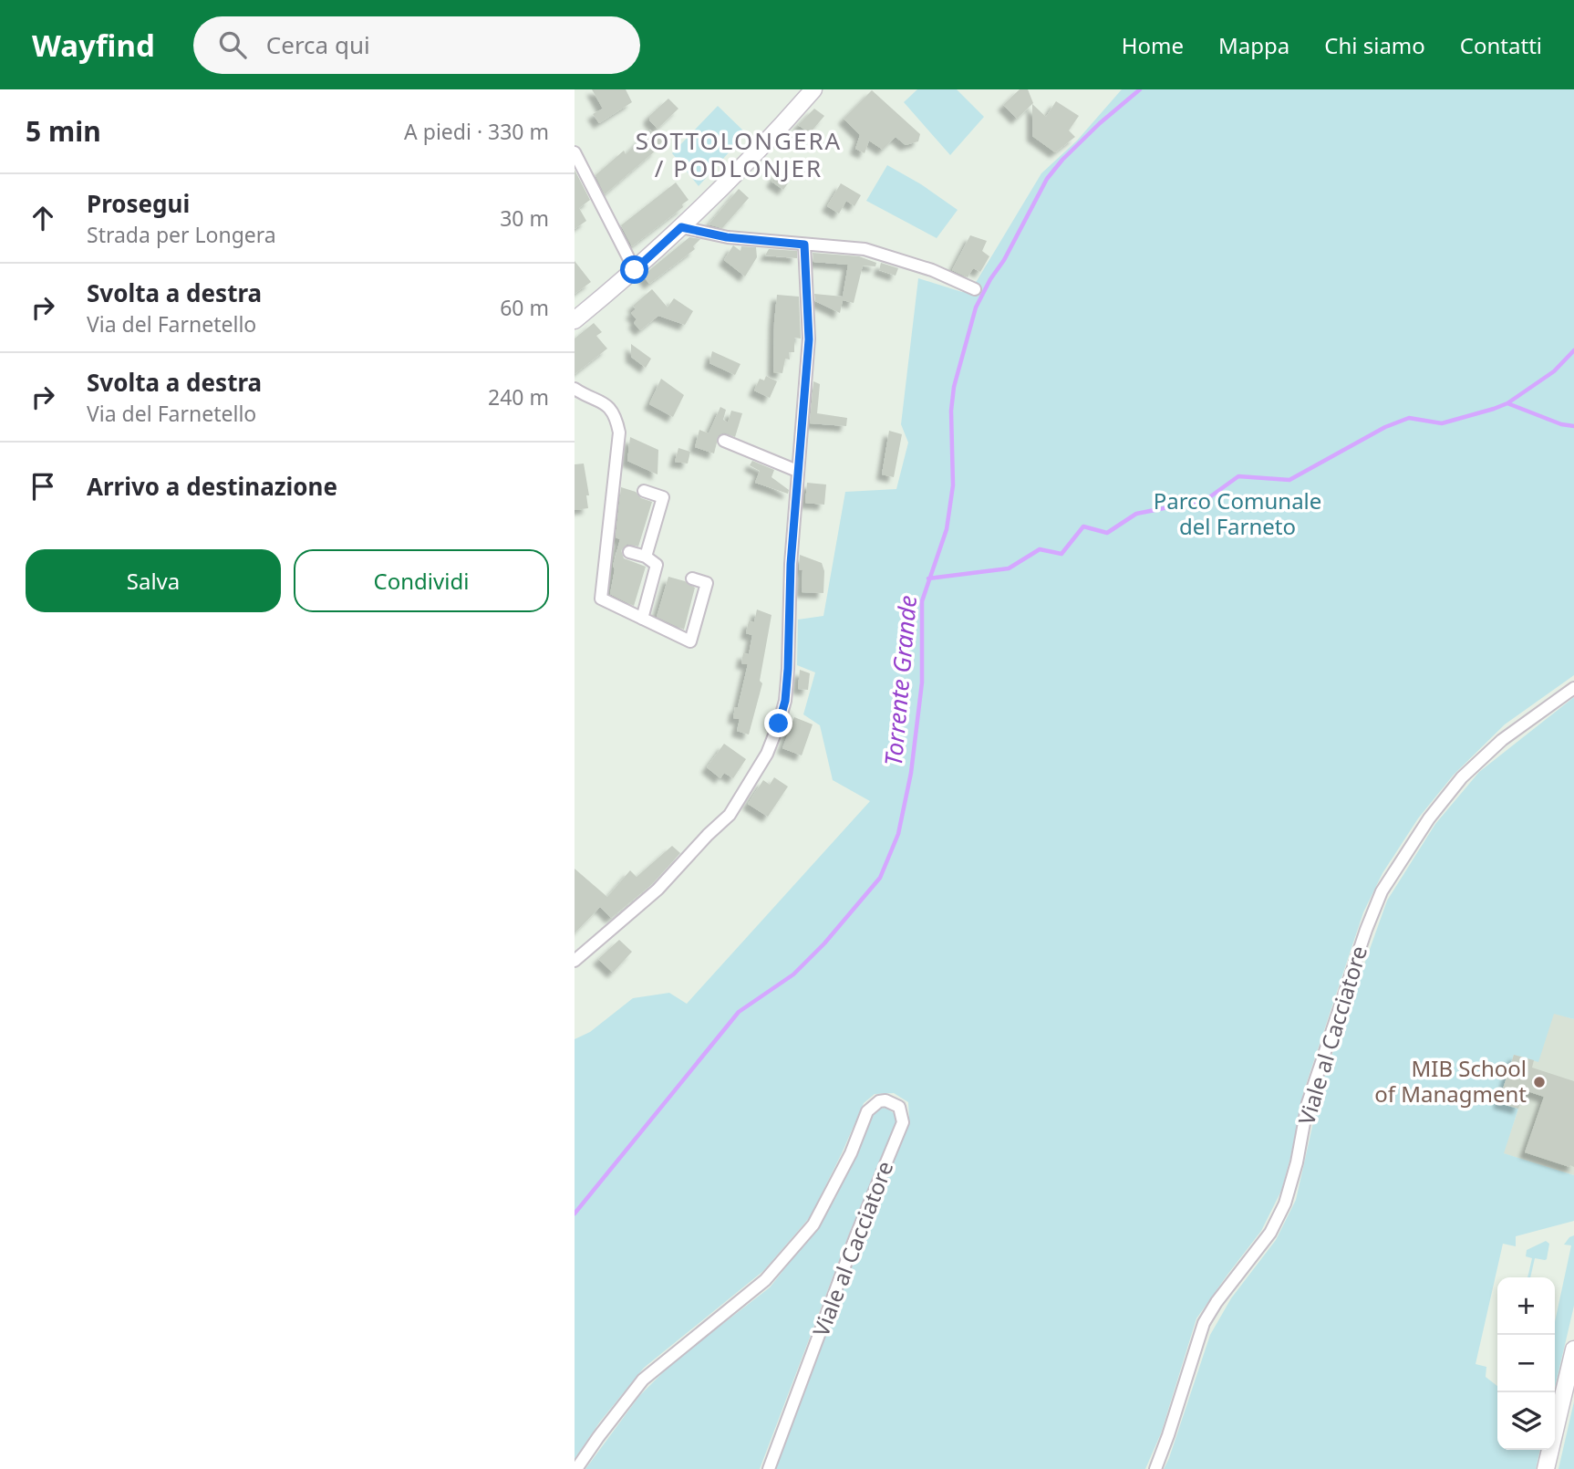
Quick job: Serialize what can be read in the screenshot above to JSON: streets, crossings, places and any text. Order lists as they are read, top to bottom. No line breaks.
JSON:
{"streets":{"street":["Viale al Cacciatore"]},"districts":["SOTTOLONGERA / PODLONJER"],"water":["Torrente Grande"],"parks":["Parco Comunale del Farneto"],"places":["MIB School of Managment"],"page":{"header":"Wayfind","search":"Cerca qui","nav":["Home","Mappa","Chi siamo","Contatti"],"heading":["5 min","A piedi · 330 m"],"list":[["Prosegui","Strada per Longera","30 m"],["Svolta a destra","Via del Farnetello","60 m"],["Svolta a destra","Via del Farnetello","240 m"],"Arrivo a destinazione"],"buttons":["Salva","Condividi"],"map_buttons":["+","−"]}}
